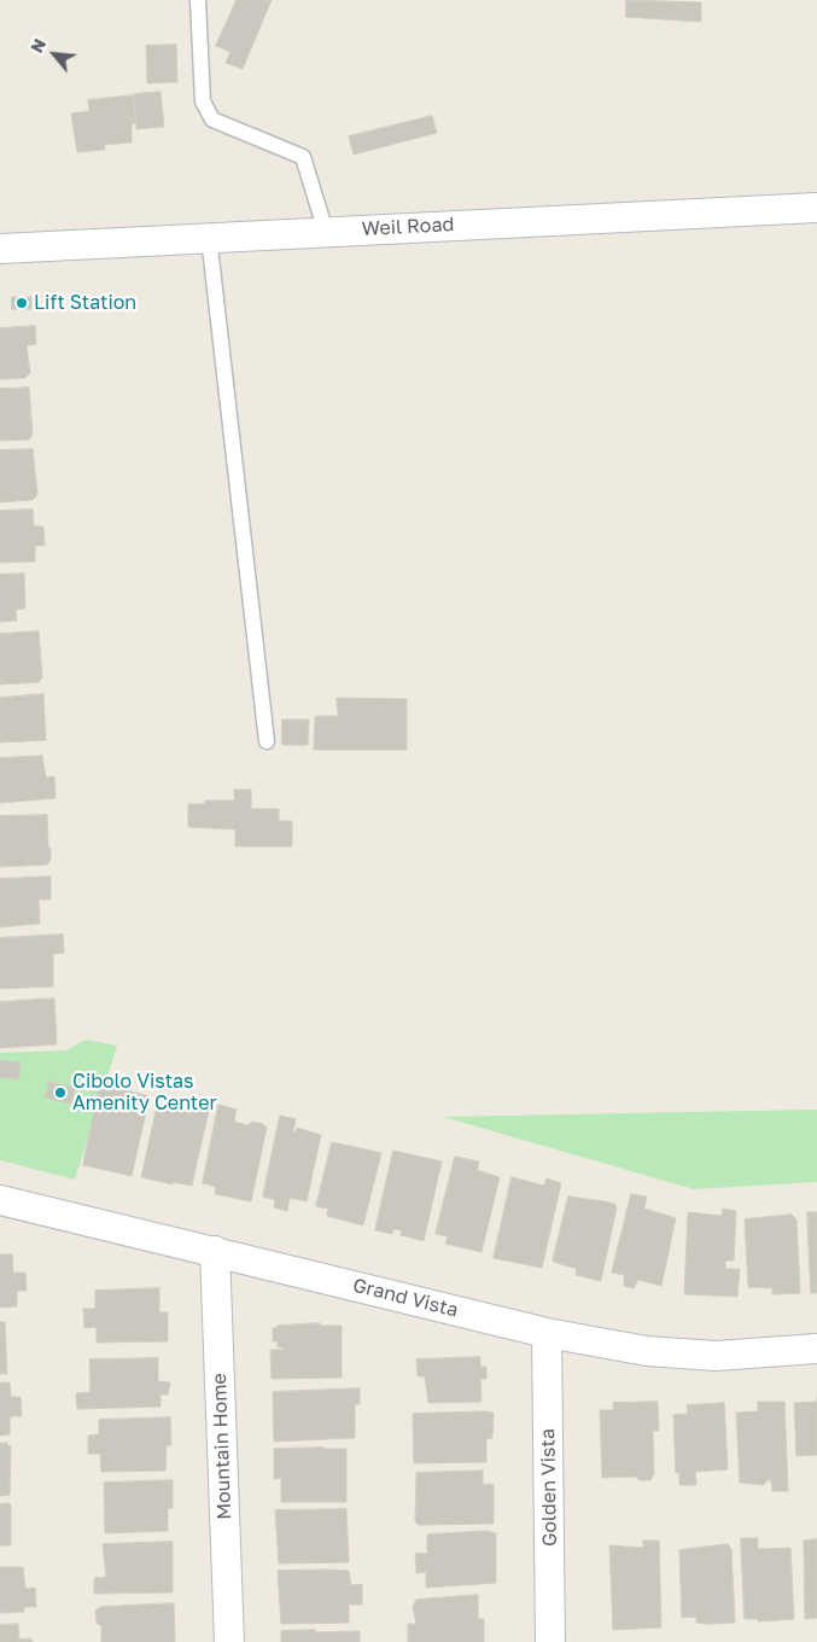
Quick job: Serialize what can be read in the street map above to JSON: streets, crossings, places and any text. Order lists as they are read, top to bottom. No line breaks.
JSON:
{"streets":{"street":["Weil Road","Grand Vista","Mountain Home","Golden Vista"]},"crossings":[["Grand Vista","Mountain Home"],["Grand Vista","Golden Vista"]],"places":["Lift Station","Cibolo Vistas Amenity Center"],"north":"top left"}
